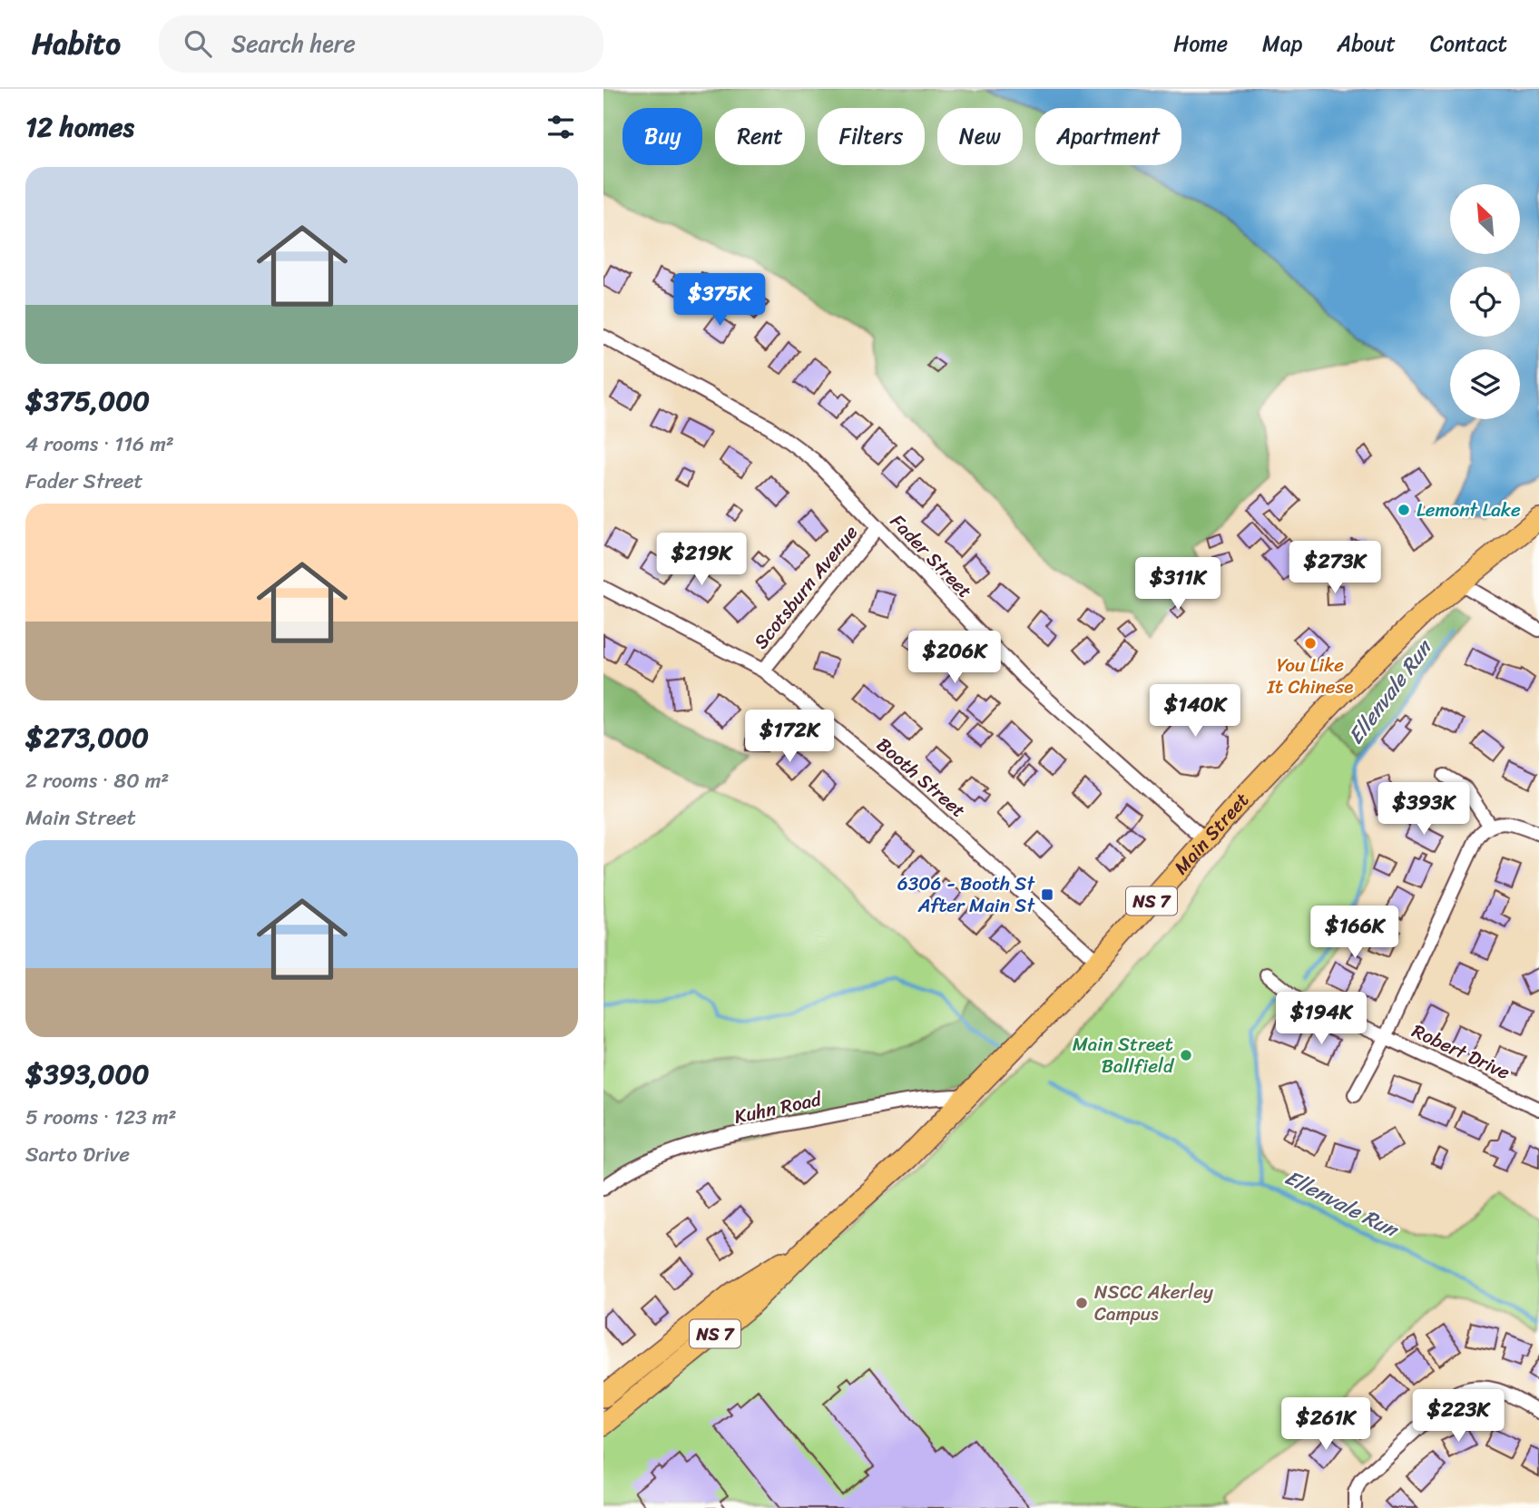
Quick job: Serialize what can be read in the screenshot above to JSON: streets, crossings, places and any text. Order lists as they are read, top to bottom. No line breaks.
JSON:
{"streets":{"main road":["Main Street","NS 7"],"street":["Fader Street","Scotsburn Avenue","Booth Street","Robert Drive","Kuhn Road"]},"crossings":[["Fader Street","Scotsburn Avenue"],["Fader Street","Main Street"],["Scotsburn Avenue","Booth Street"],["Booth Street","Main Street"],["Main Street","Kuhn Road"]],"water":["Ellenvale Run"],"places":{"other":["Lemont Lake","You Like It Chinese","Main Street Ballfield","NSCC Akerley Campus"],"transit":["6306 - Booth St After Main St"]},"north":"top left","page":{"header":"Habito","search":"Search here","nav":["Home","Map","About","Contact"],"heading":"12 homes","chip":["Buy","Rent","Filters","New","Apartment"],"list":[{"name":"$375,000","note":"4 rooms · 116 m² · Fader Street"},{"name":"$273,000","note":"2 rooms · 80 m² · Main Street"},{"name":"$393,000","note":"5 rooms · 123 m² · Sarto Drive"}],"price":["$375K","$219K","$273K","$311K","$206K","$140K","$172K","$393K","$166K","$194K","$223K","$261K"]}}
